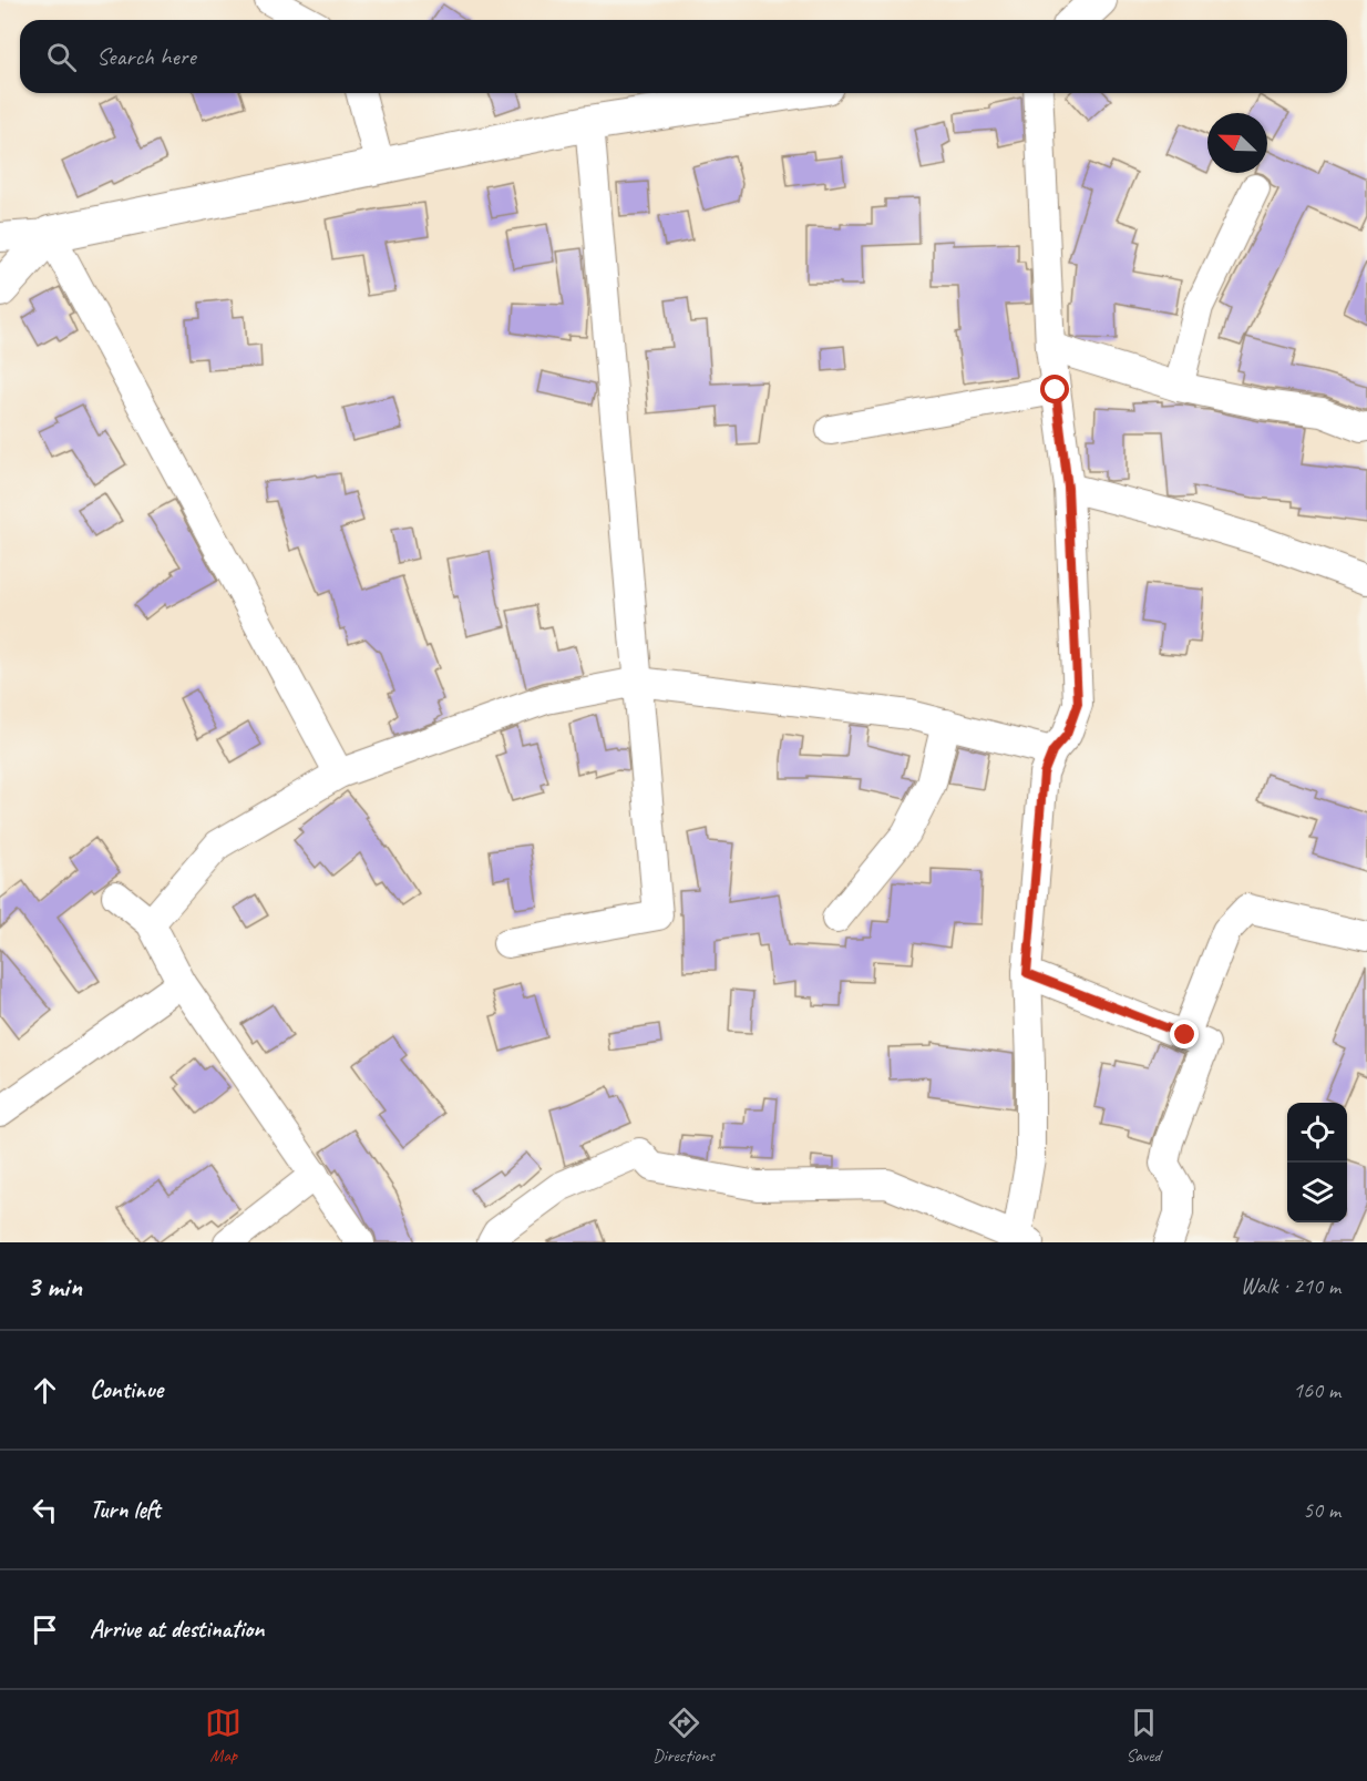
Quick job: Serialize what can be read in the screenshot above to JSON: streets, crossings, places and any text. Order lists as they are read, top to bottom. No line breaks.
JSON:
{"north":"top left","page":{"search":"Search here","heading":["3 min","Walk · 210 m"],"list":[["Continue","160 m"],["Turn left","50 m"],"Arrive at destination"],"nav":["Map","Directions","Saved"]}}
